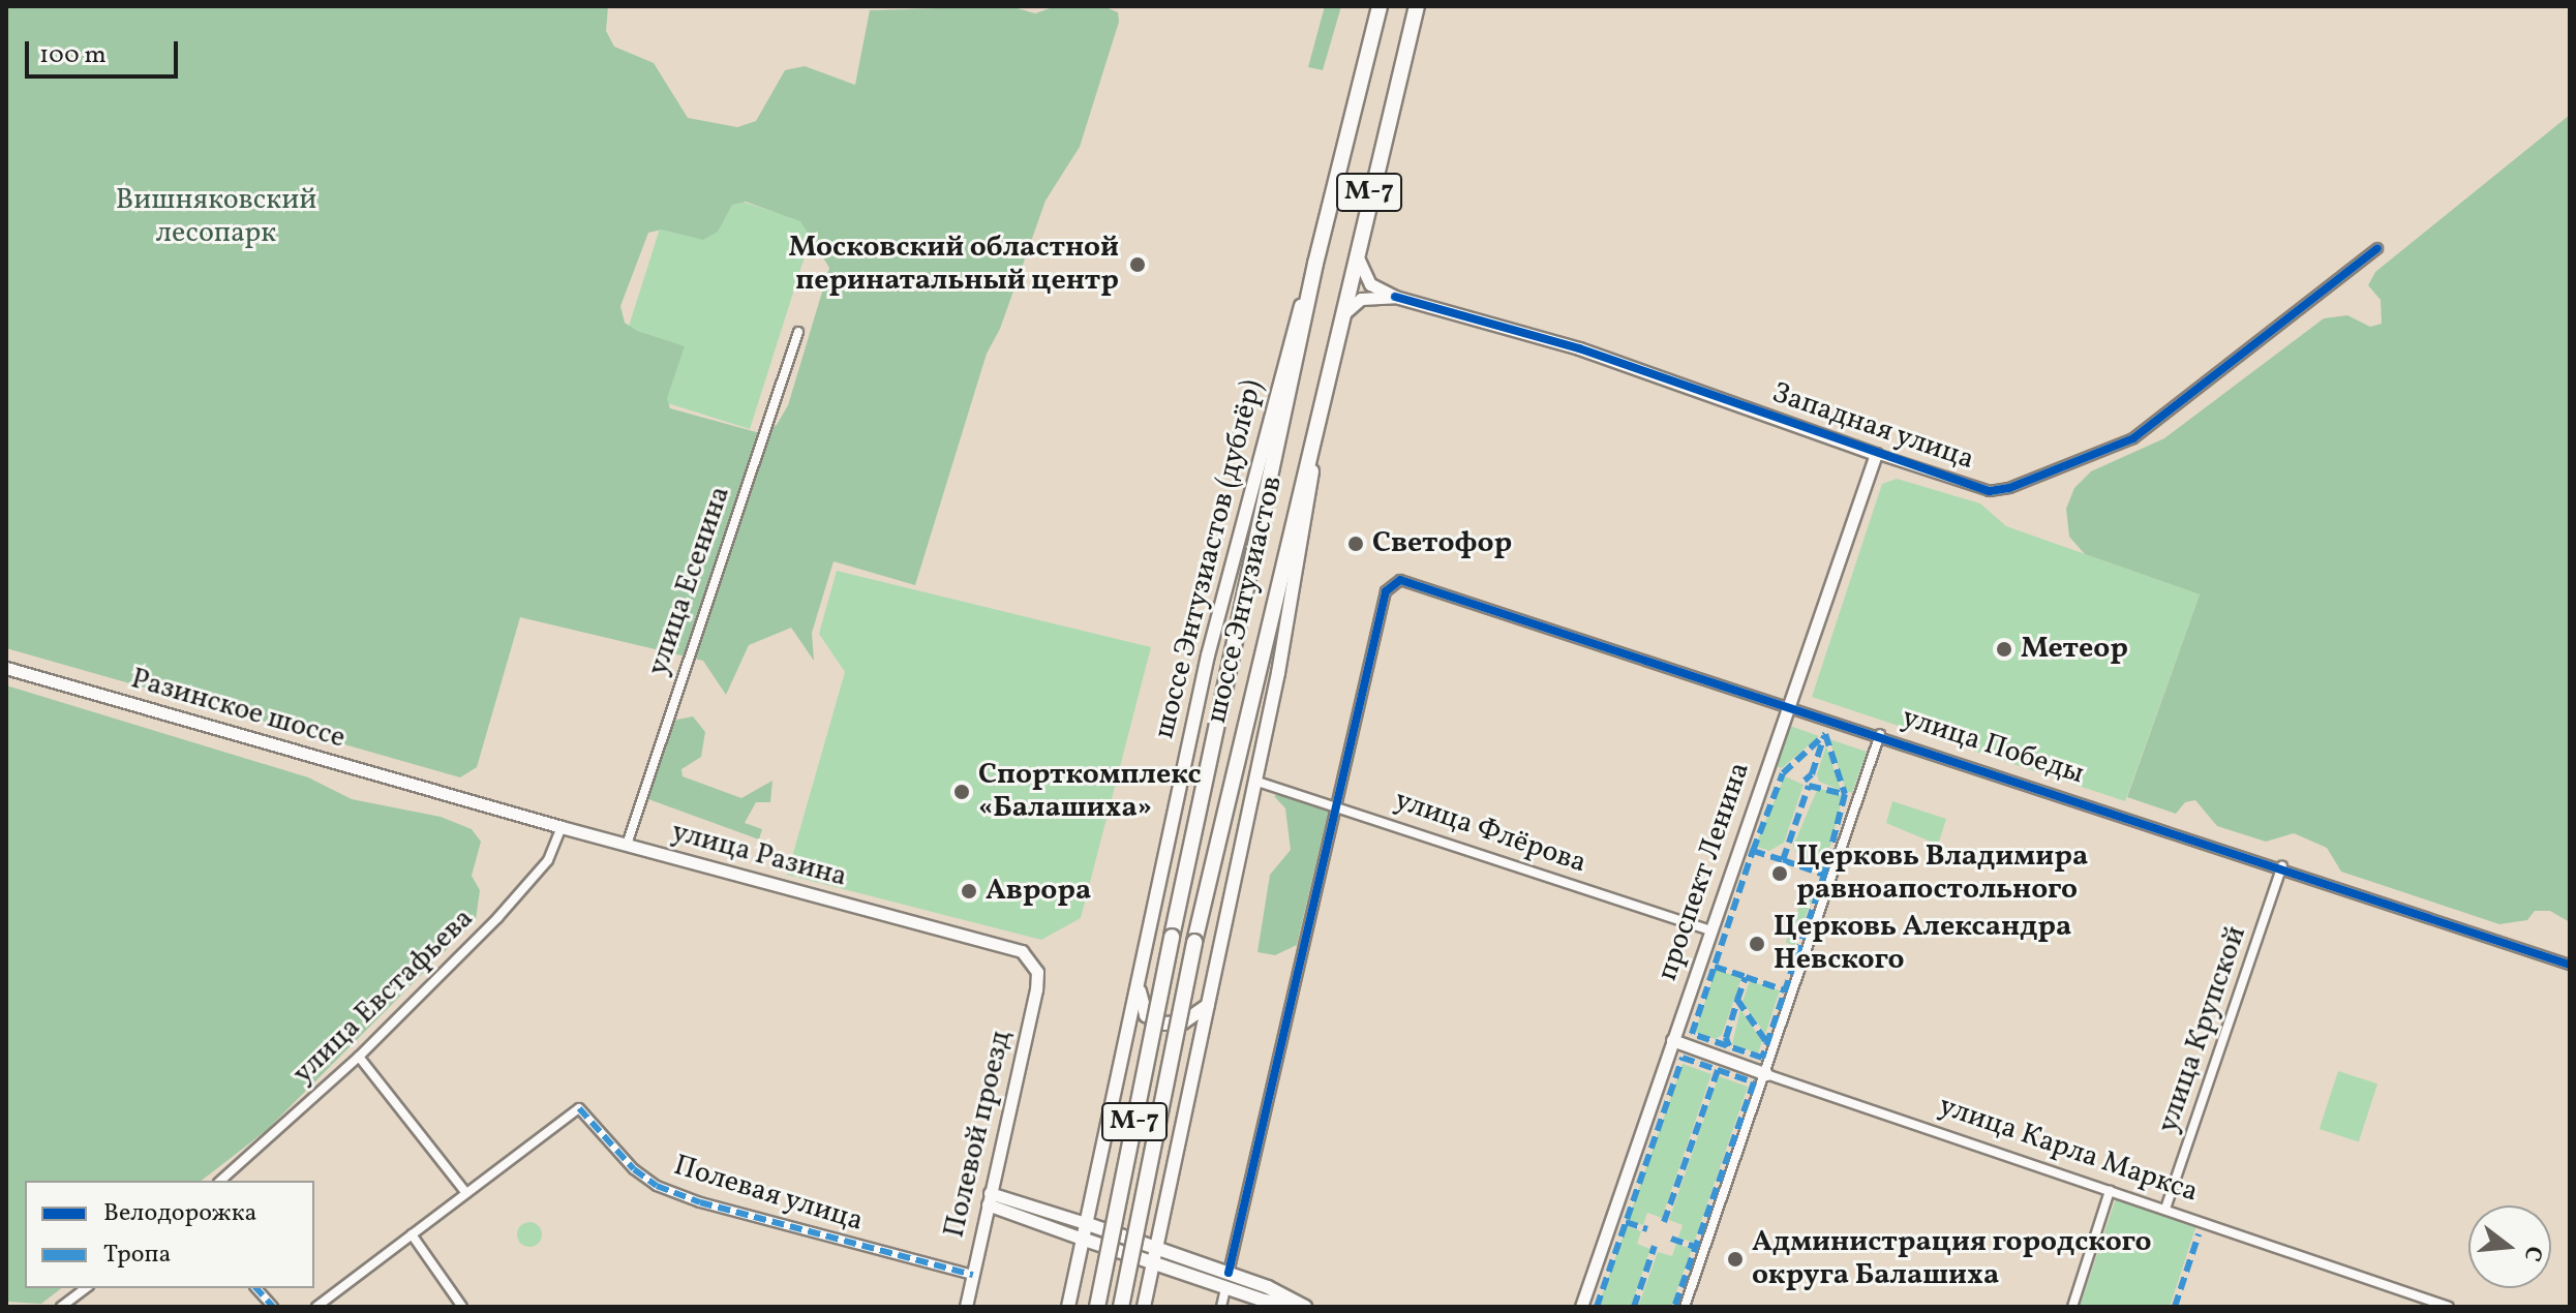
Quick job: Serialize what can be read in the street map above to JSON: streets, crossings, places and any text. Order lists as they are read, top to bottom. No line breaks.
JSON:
{"streets":{"highway":["М-7","шоссе Энтузиастов"],"main road":["шоссе Энтузиастов (дублёр)"],"street":["Западная улица","улица Есенина","Разинское шоссе","улица Победы","улица Флёрова","улица Разина","проспект Ленина","улица Евстафьева","улица Крупской","Полевой проезд","улица Карла Маркса","Полевая улица"]},"crossings":[["Западная улица","шоссе Энтузиастов"],["Западная улица","проспект Ленина"],["шоссе Энтузиастов (дублёр)","шоссе Энтузиастов"],["улица Есенина","улица Разина"],["Разинское шоссе","улица Разина"],["улица Победы","улица Флёрова"],["улица Победы","проспект Ленина"],["улица Победы","улица Крупской"],["улица Флёрова","проспект Ленина"],["улица Разина","улица Евстафьева"],["улица Разина","Полевой проезд"],["проспект Ленина","улица Карла Маркса"],["улица Крупской","улица Карла Маркса"],["Полевой проезд","Полевая улица"]],"parks":["Вишняковский лесопарк"],"places":["Московский областной перинатальный центр","Светофор","Метеор","Спорткомплекс «Балашиха»","Церковь Владимира равноапостольного","Аврора","Церковь Александра Невского","Администрация городского округа Балашиха"],"legend":["Велодорожка","Тропа"],"scale_bar":"100 m","north":"right"}
